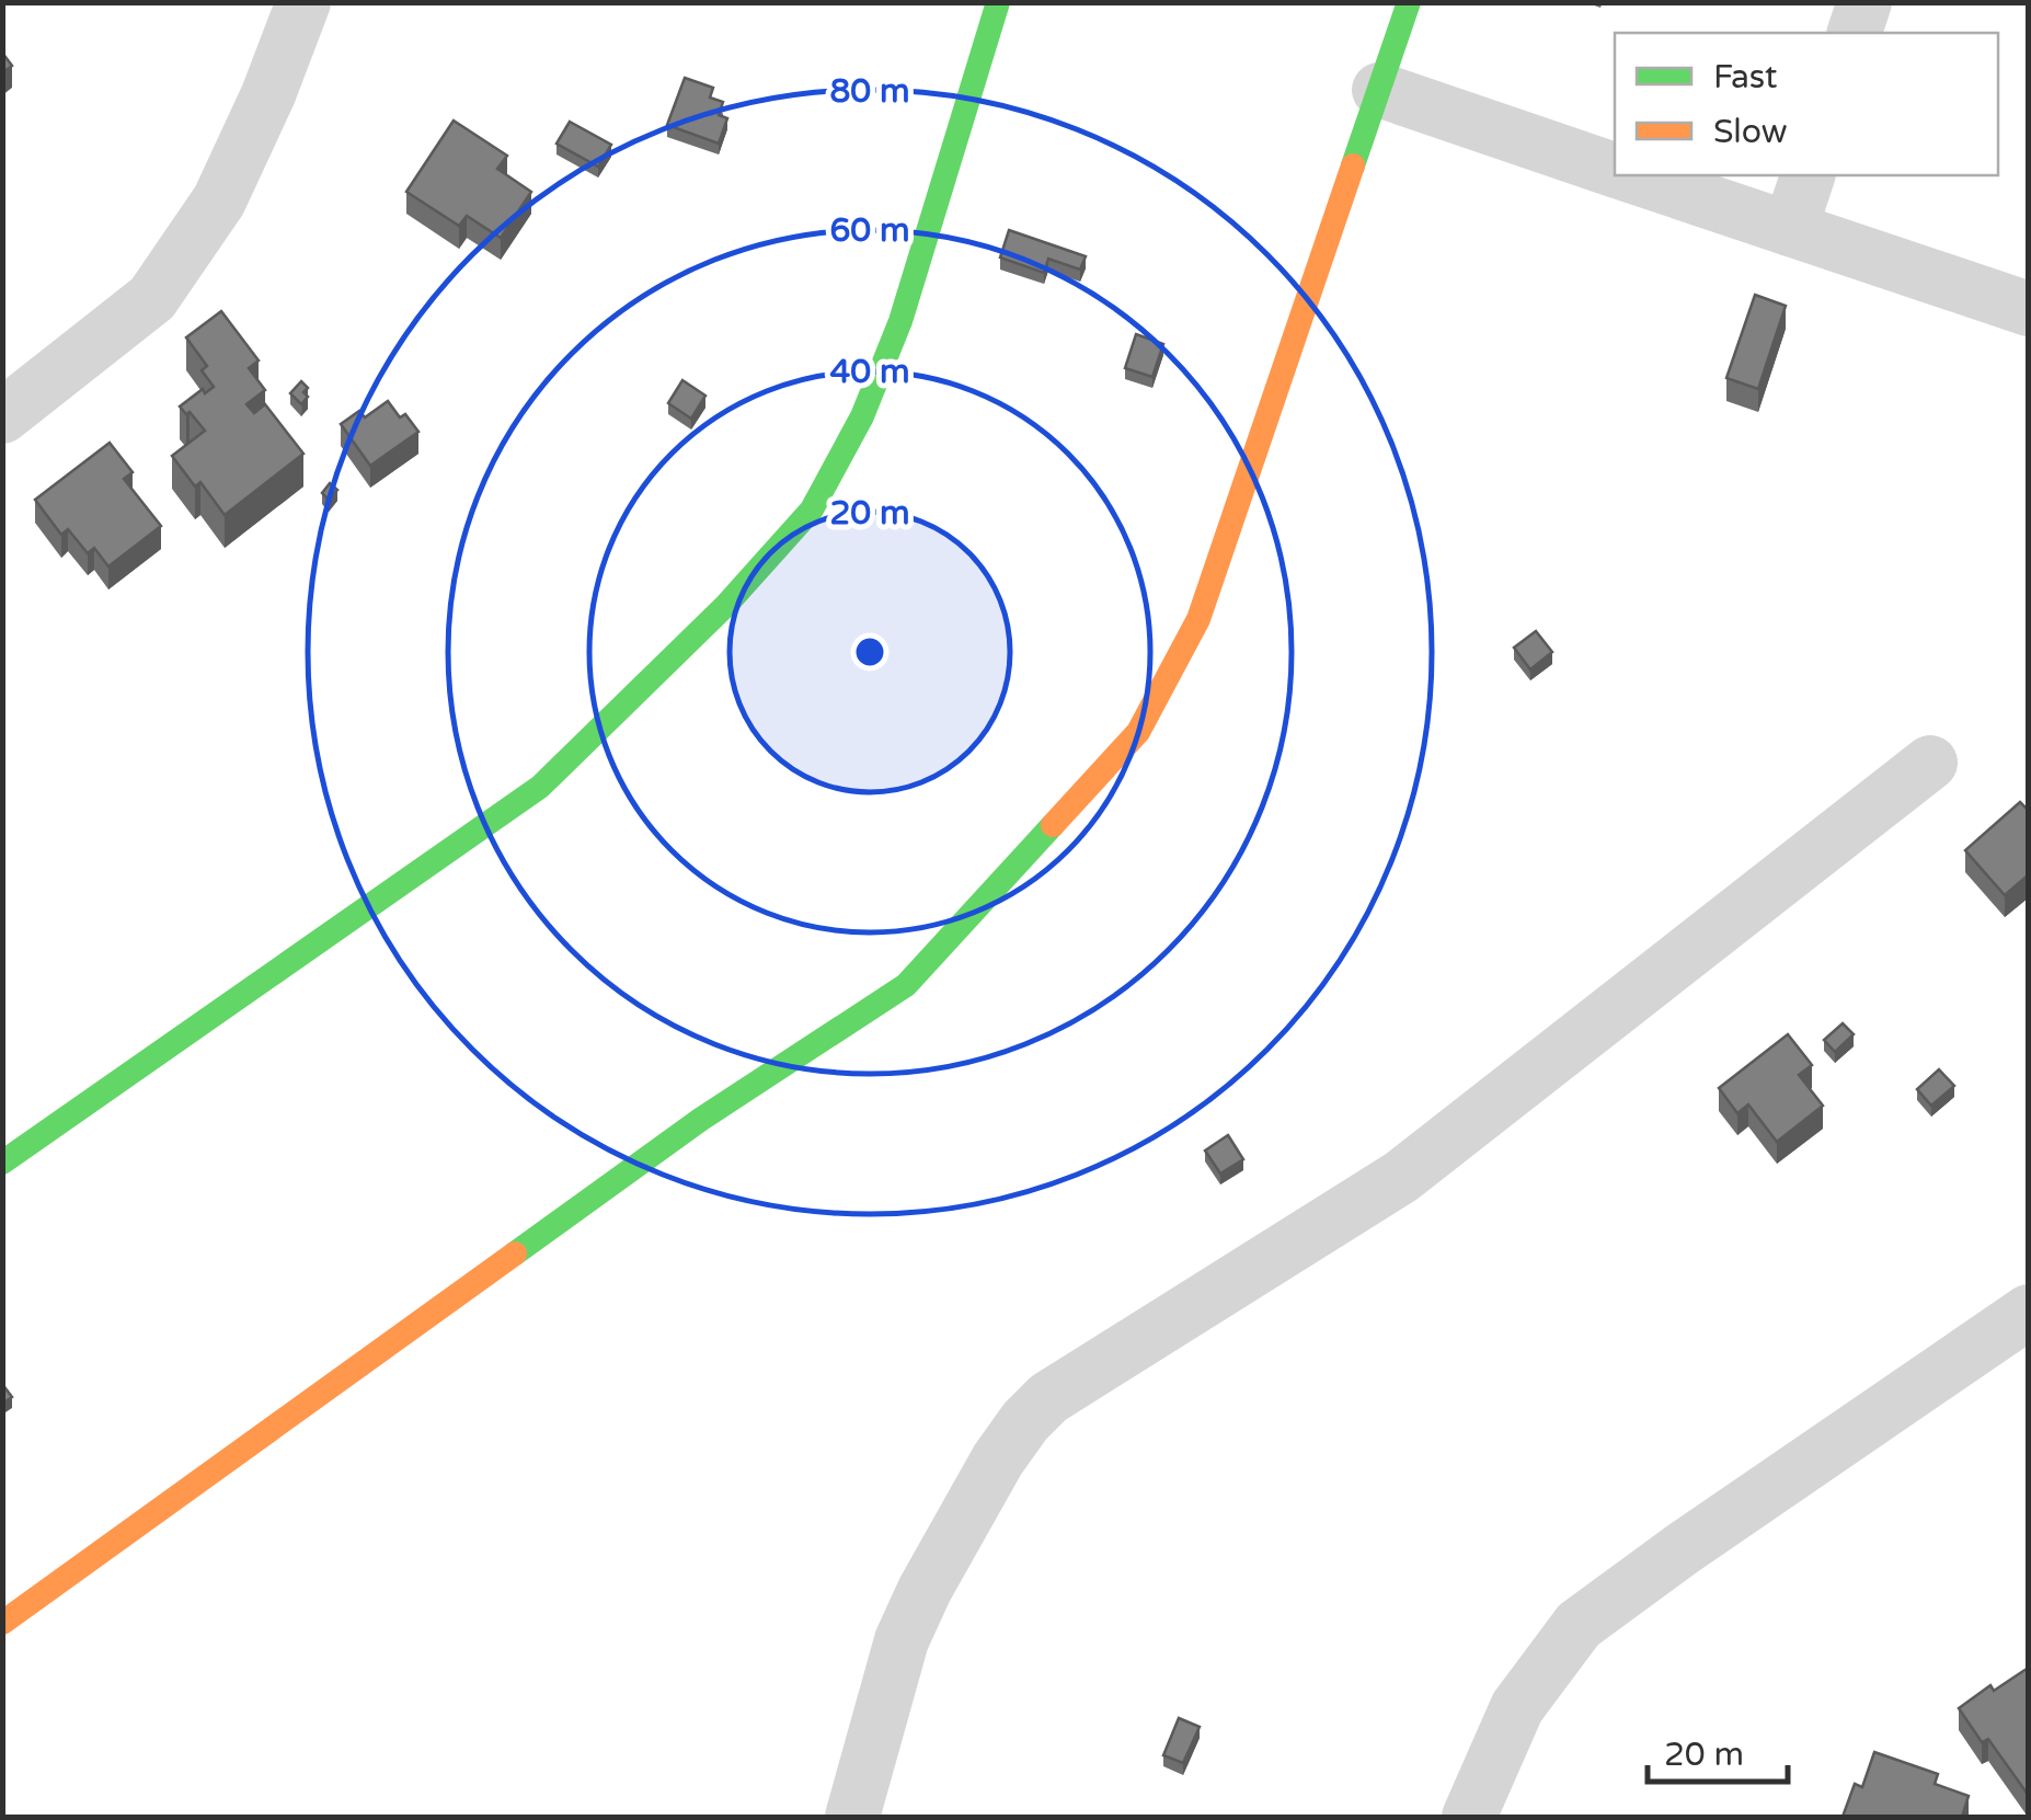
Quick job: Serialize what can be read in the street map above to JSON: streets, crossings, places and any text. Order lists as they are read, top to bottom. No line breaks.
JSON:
{"legend":["Fast","Slow"],"scale_bar":"20 m","rings":["80 m","60 m","40 m","20 m"]}
